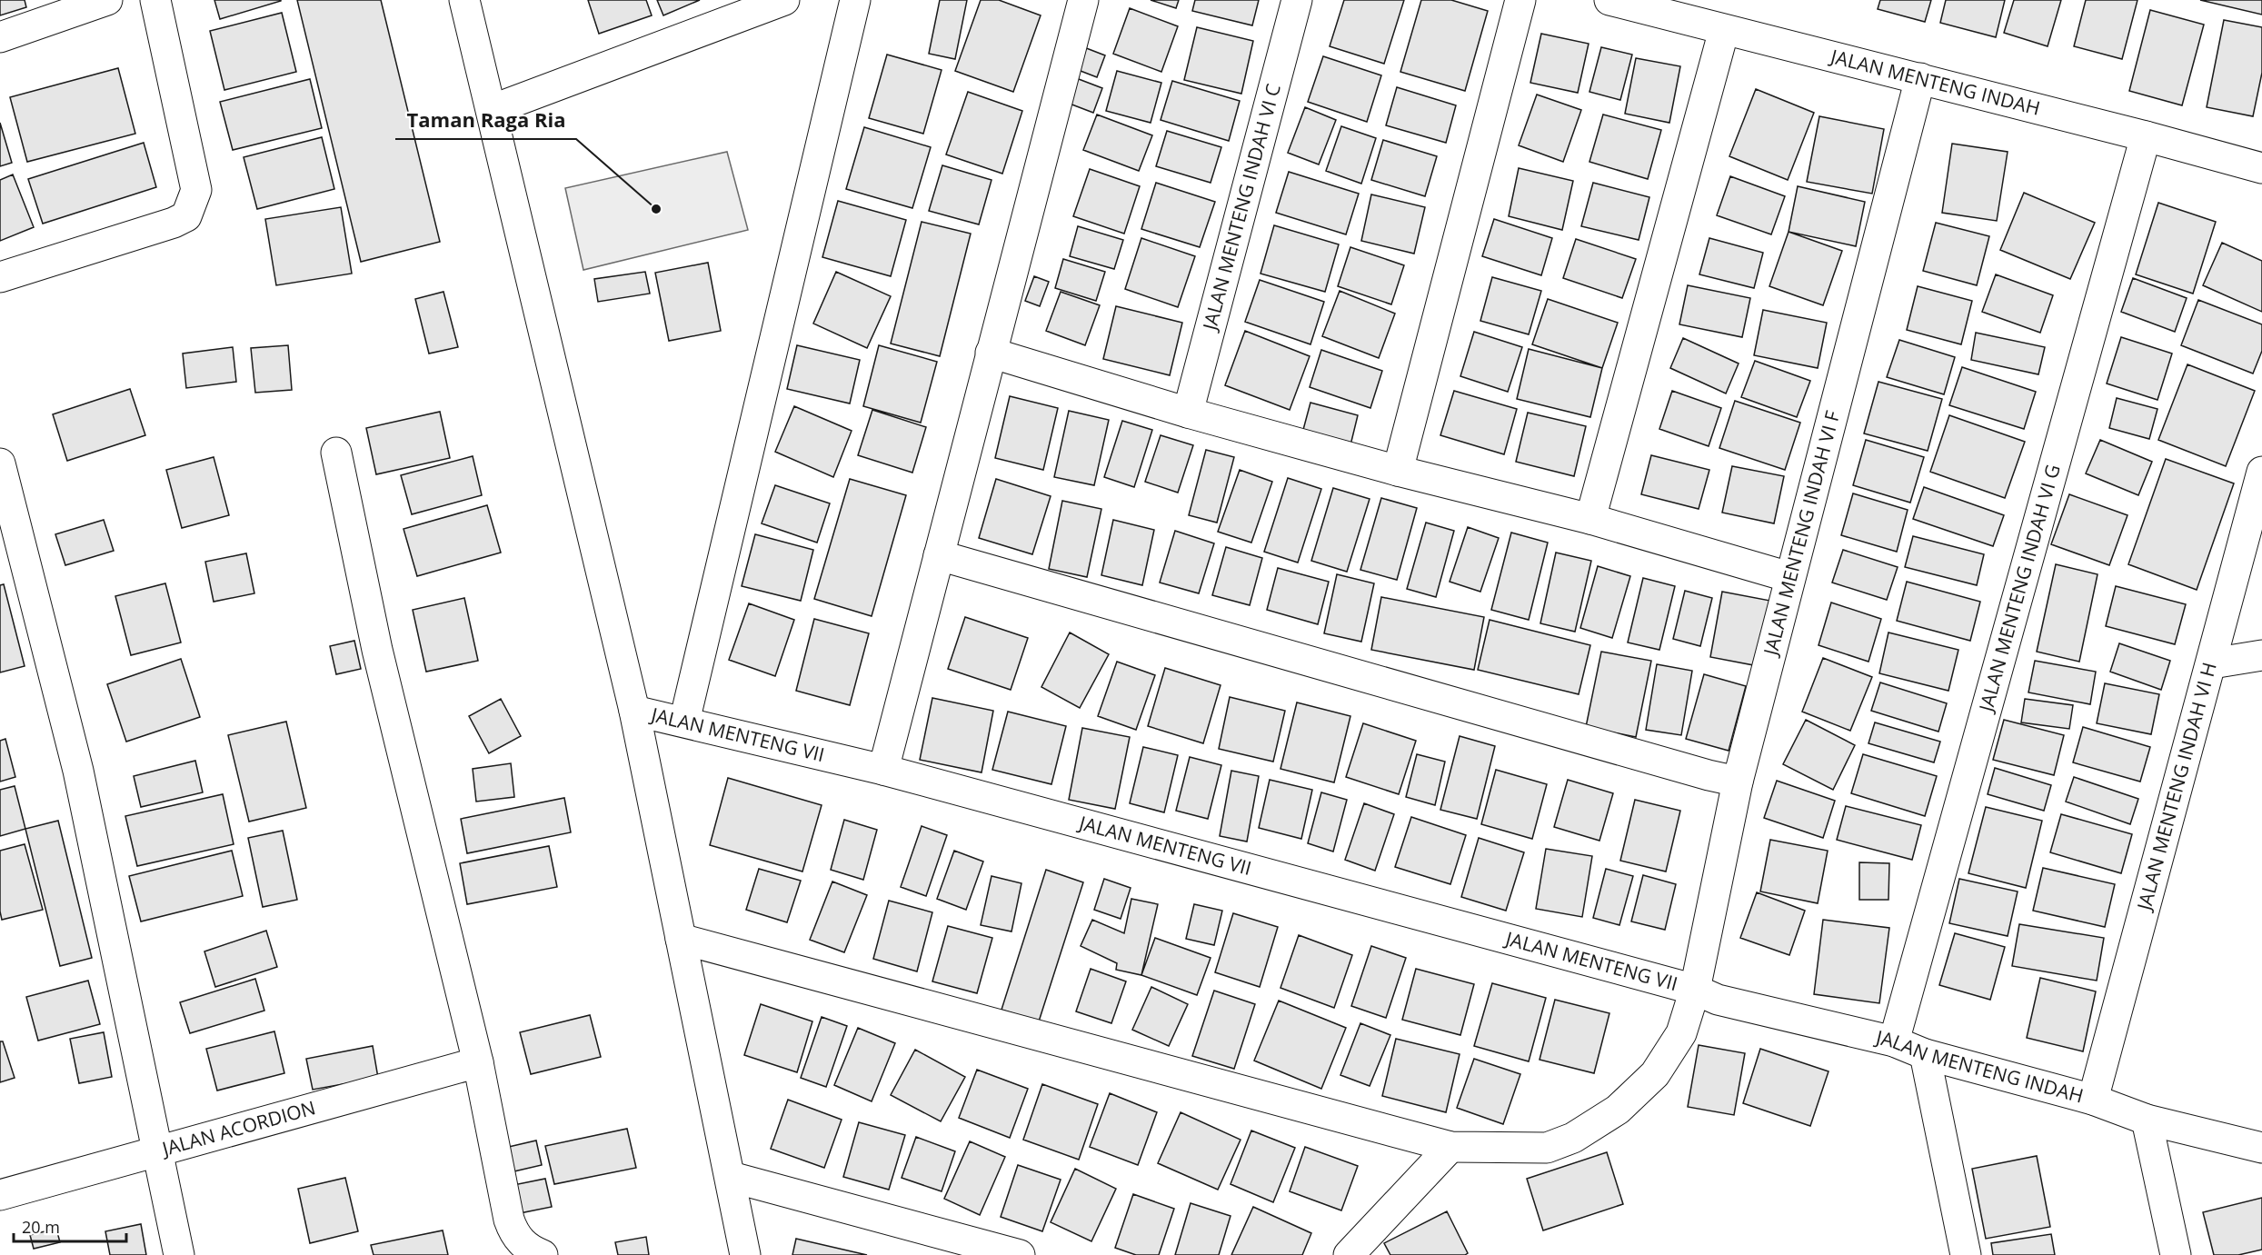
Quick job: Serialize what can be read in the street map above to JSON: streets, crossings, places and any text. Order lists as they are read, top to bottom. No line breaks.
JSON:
{"streets":{"street":["JALAN MENTENG INDAH","JALAN MENTENG INDAH VI C","JALAN MENTENG INDAH VI F","JALAN MENTENG INDAH VI G","JALAN MENTENG VII","JALAN MENTENG INDAH VI H","JALAN ACORDION"]},"crossings":[["JALAN MENTENG INDAH","JALAN MENTENG INDAH VI F"],["JALAN MENTENG INDAH","JALAN MENTENG INDAH VI G"],["JALAN MENTENG INDAH","JALAN MENTENG VII"],["JALAN MENTENG INDAH","JALAN MENTENG INDAH VI H"],["JALAN MENTENG INDAH VI F","JALAN MENTENG VII"]],"places":["Taman Raga Ria"],"scale_bar":"20 m"}
